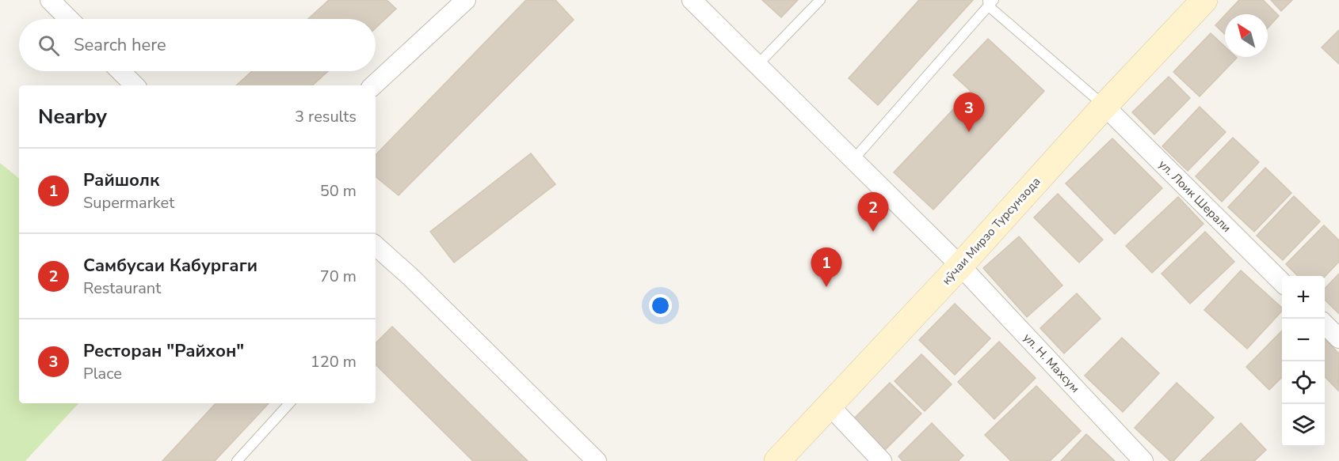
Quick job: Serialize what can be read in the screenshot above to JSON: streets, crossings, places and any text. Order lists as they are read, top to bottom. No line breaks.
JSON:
{"streets":{"main road":["кӯчаи Мирзо Турсунзода"],"street":["ул. Лоик Шерали","ул. Н. Махсум"]},"crossings":[["ул. Лоик Шерали","кӯчаи Мирзо Турсунзода"],["кӯчаи Мирзо Турсунзода","ул. Н. Махсум"]],"north":"top left","page":{"search":"Search here","heading":["Nearby","3 results"],"pins":["3","2","1"],"list":[{"mark":"1","name":"Райшолк","note":"Supermarket","value":"50 m"},{"mark":"2","name":"Самбусаи Кабургаги","note":"Restaurant","value":"70 m"},{"mark":"3","name":"Ресторан \"Райхон\"","note":"Place","value":"120 m"}],"map_buttons":["+","−"]}}
